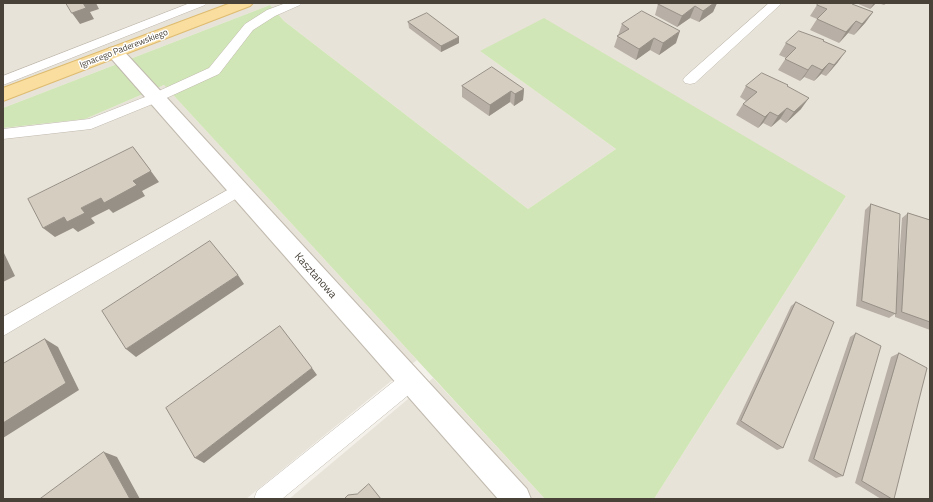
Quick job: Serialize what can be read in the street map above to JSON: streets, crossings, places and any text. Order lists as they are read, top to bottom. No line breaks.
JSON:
{"streets":{"main road":["Ignacego Paderewskiego"],"street":["Kasztanowa"]},"crossings":[["Ignacego Paderewskiego","Kasztanowa"]]}
